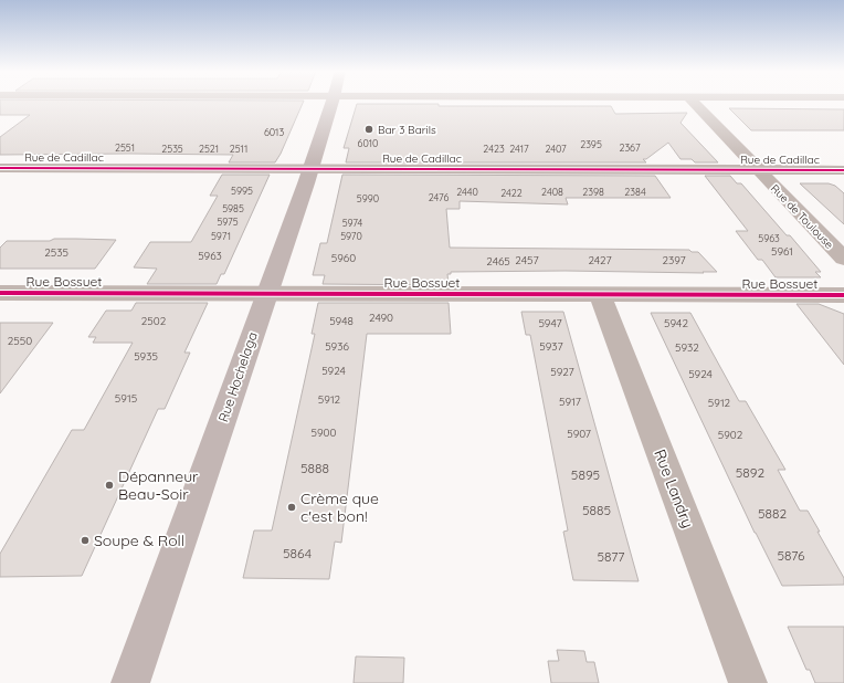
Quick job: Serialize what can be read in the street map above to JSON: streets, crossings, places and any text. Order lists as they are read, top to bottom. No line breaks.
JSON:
{"streets":{"main road":["Rue Hochelaga"],"street":["Rue de Cadillac","Rue de Toulouse","Rue Bossuet","Rue Landry"]},"crossings":[["Rue de Cadillac","Rue de Toulouse"],["Rue de Cadillac","Rue Hochelaga"],["Rue Bossuet","Rue Hochelaga"],["Rue Bossuet","Rue Landry"]],"places":["Bar 3 Barils","Dépanneur Beau-Soir","Crème que c'est bon!","Soupe & Roll"],"house_numbers":["6013","6010","2395","2551","2367","2535","2521","2511","2423","2417","2407","5995","2440","2408","2398","2384","2422","2476","5990","5985","5975","5974","5971","5970","5963","5961","2535","5963","5960","2457","2427","2397","2465","2490","2502","5948","5947","5942","2550","5936","5937","5932","5935","5924","5927","5924","5915","5912","5917","5912","5900","5907","5902","5888","5892","5895","5885","5882","5864","5876","5877"]}
